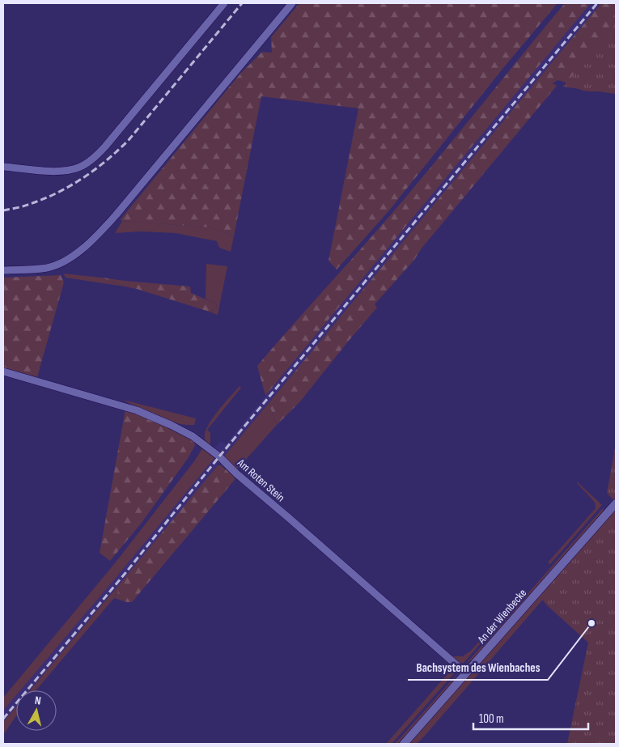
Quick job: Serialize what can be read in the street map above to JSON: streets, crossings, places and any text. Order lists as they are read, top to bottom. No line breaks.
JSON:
{"streets":{"street":["Am Roten Stein","An der Wienbecke"]},"crossings":[["Am Roten Stein","An der Wienbecke"]],"places":["Bachsystem des Wienbaches"],"scale_bar":"100 m","north":"top"}
